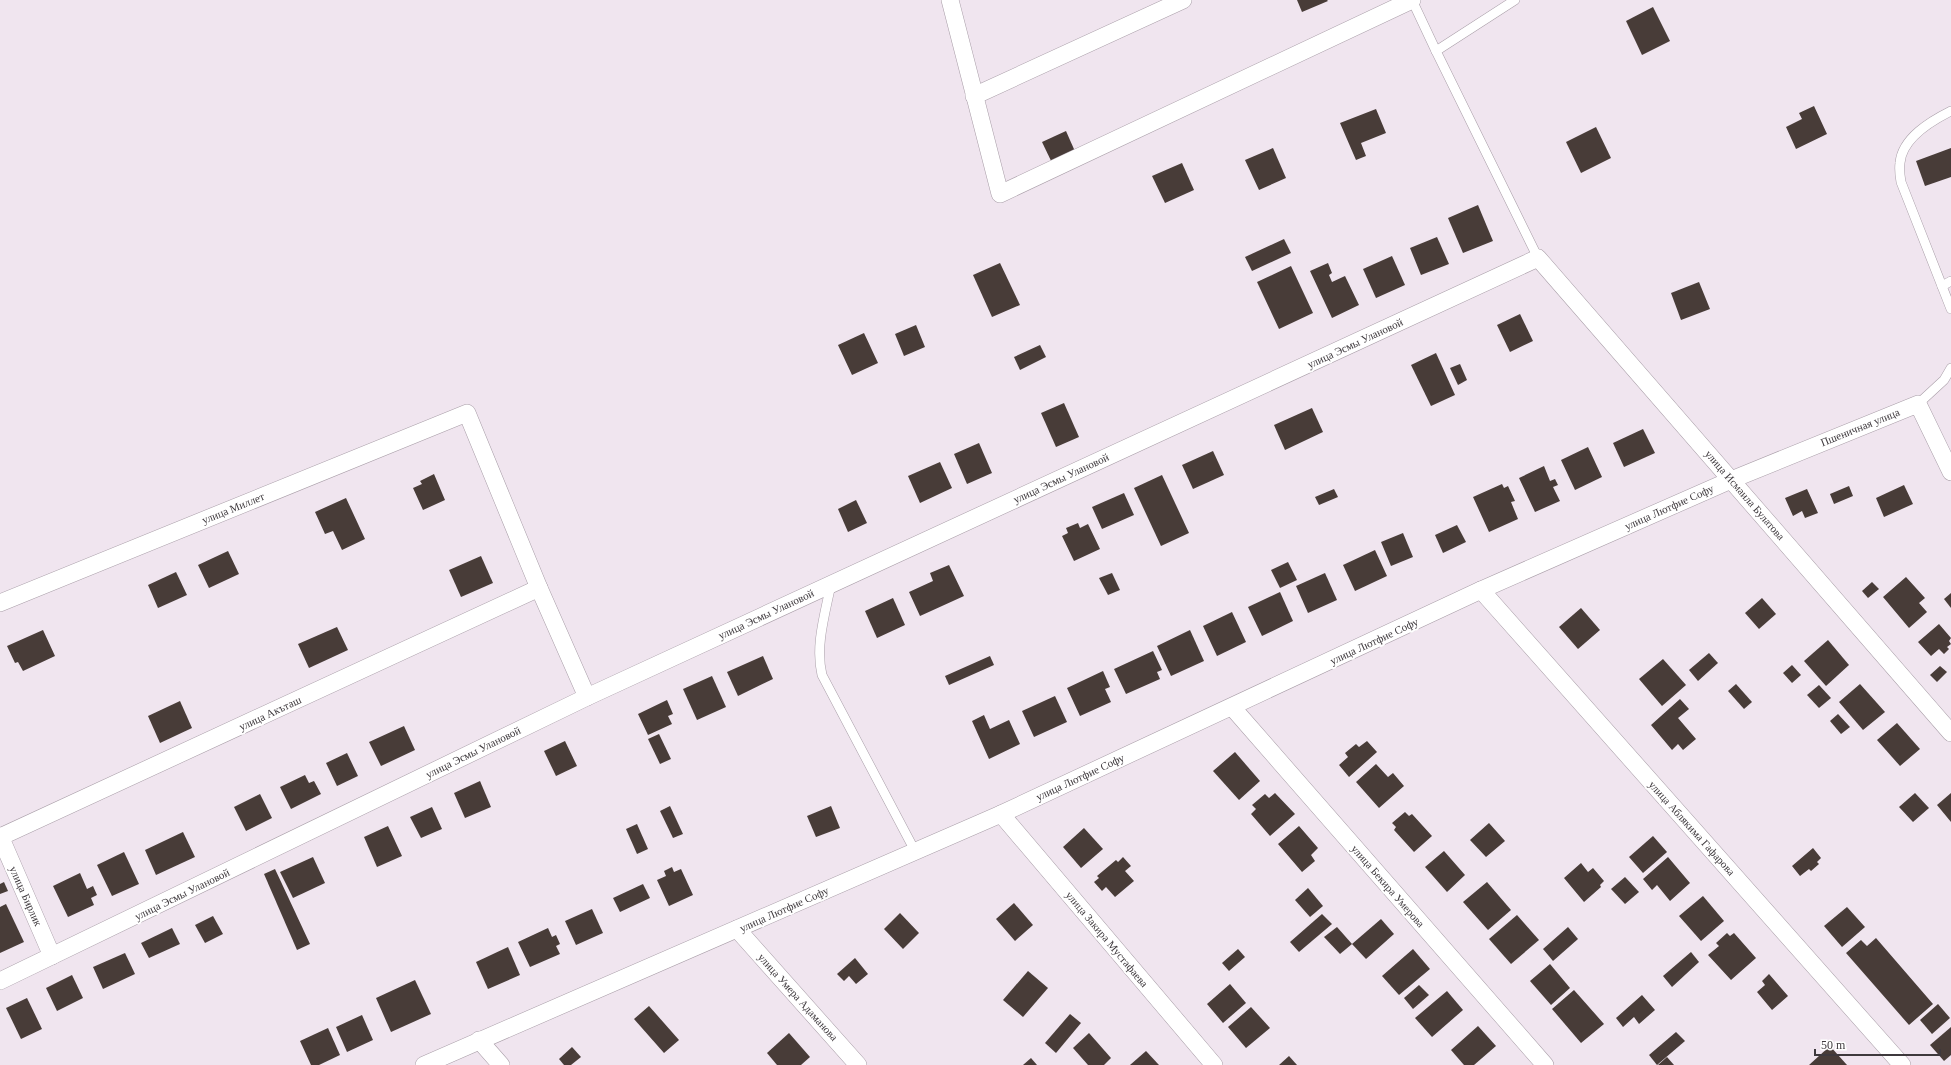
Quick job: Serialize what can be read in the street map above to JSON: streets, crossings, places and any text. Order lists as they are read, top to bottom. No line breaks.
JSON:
{"streets":{"street":["улица Эсмы Улановой","Пшеничная улица","улица Исмаила Булатова","улица Лютфие Софу","улица Миллет","улица Акъташ","улица Аблякима Гафарова","улица Бекира Умерова","улица Бирлик","улица Закира Мустафаева","улица Умера Адаманова"]},"crossings":[["улица Эсмы Улановой","улица Исмаила Булатова"],["улица Эсмы Улановой","улица Бирлик"],["Пшеничная улица","улица Исмаила Булатова"],["Пшеничная улица","улица Лютфие Софу"],["улица Исмаила Булатова","улица Лютфие Софу"],["улица Лютфие Софу","улица Аблякима Гафарова"],["улица Лютфие Софу","улица Бекира Умерова"],["улица Лютфие Софу","улица Закира Мустафаева"],["улица Лютфие Софу","улица Умера Адаманова"],["улица Миллет","улица Акъташ"],["улица Акъташ","улица Бирлик"]],"scale_bar":"50 m"}
